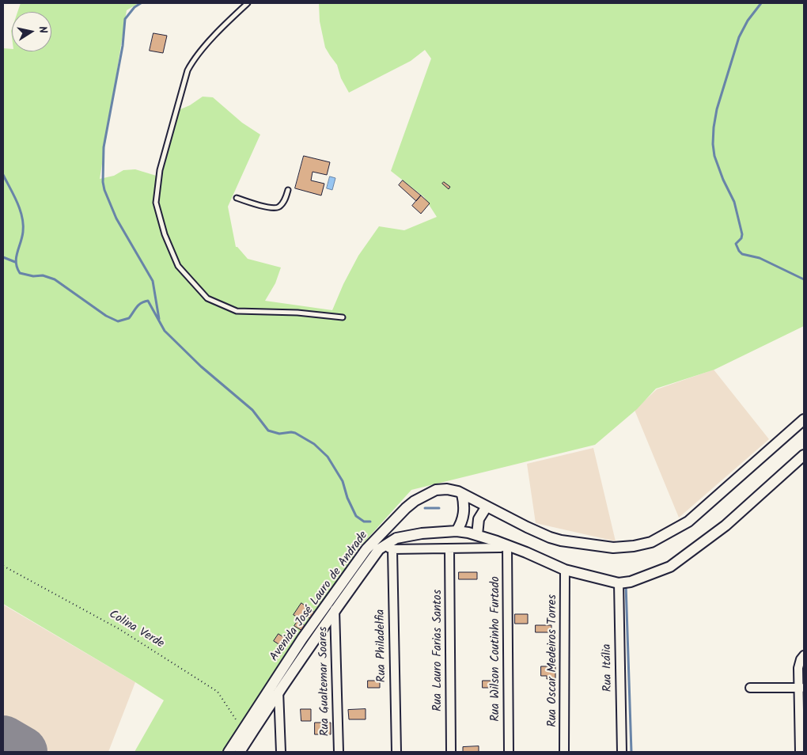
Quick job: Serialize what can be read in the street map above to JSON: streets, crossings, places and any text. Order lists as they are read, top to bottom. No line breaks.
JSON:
{"streets":{"street":["Avenida José Lauro de Andrade","Rua Philadelfia","Rua Wilson Coutinho Furtado","Rua Lauro Farias Santos","Rua Oscar Medeiros Torres","Rua Itália","Rua Gualtemar Soares"],"path":["Colina Verde"]},"crossings":[["Avenida José Lauro de Andrade","Colina Verde"],["Avenida José Lauro de Andrade","Rua Wilson Coutinho Furtado"],["Avenida José Lauro de Andrade","Rua Oscar Medeiros Torres"],["Avenida José Lauro de Andrade","Rua Itália"],["Avenida José Lauro de Andrade","Rua Gualtemar Soares"]],"north":"right"}
